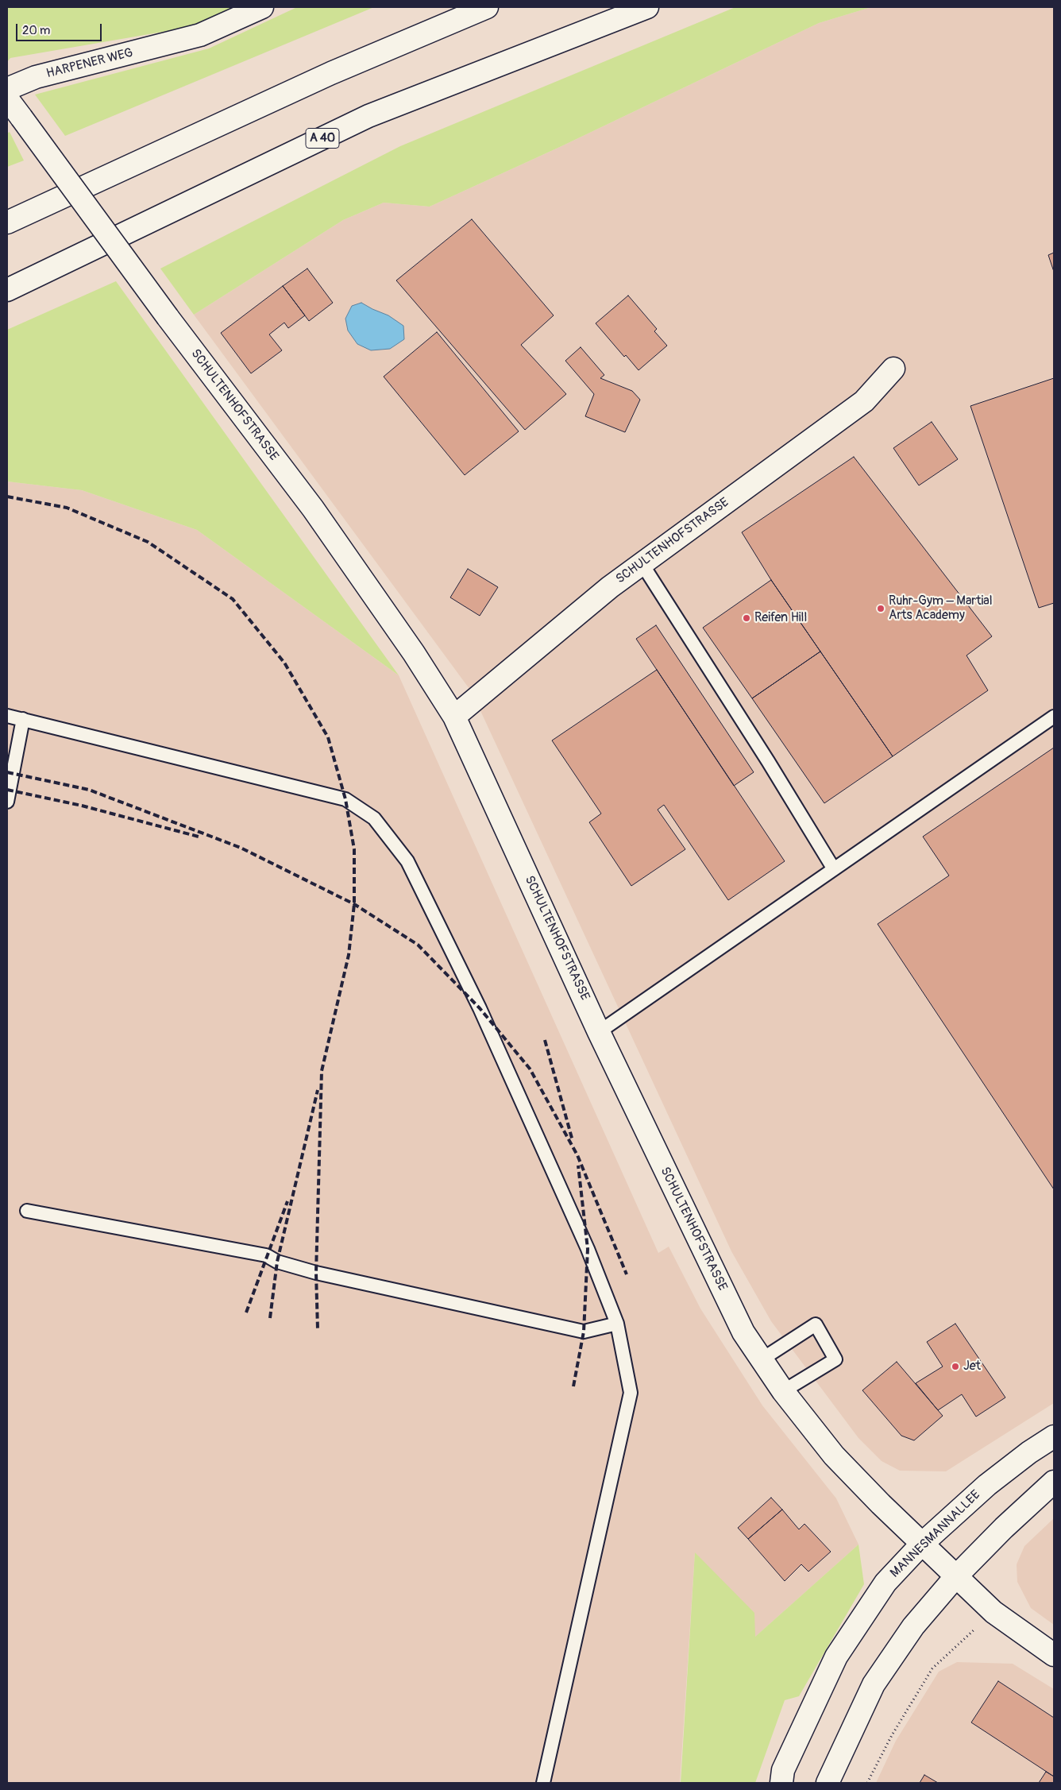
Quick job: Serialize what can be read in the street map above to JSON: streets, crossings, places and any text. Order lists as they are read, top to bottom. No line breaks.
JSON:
{"streets":{"main road":["HARPENER WEG","A 40","SCHULTENHOFSTRASSE","MANNESMANNALLEE"]},"crossings":[["SCHULTENHOFSTRASSE","MANNESMANNALLEE"]],"places":["Ruhr-Gym – Martial Arts Academy","Reifen Hill","Jet"],"scale_bar":"20 m"}
